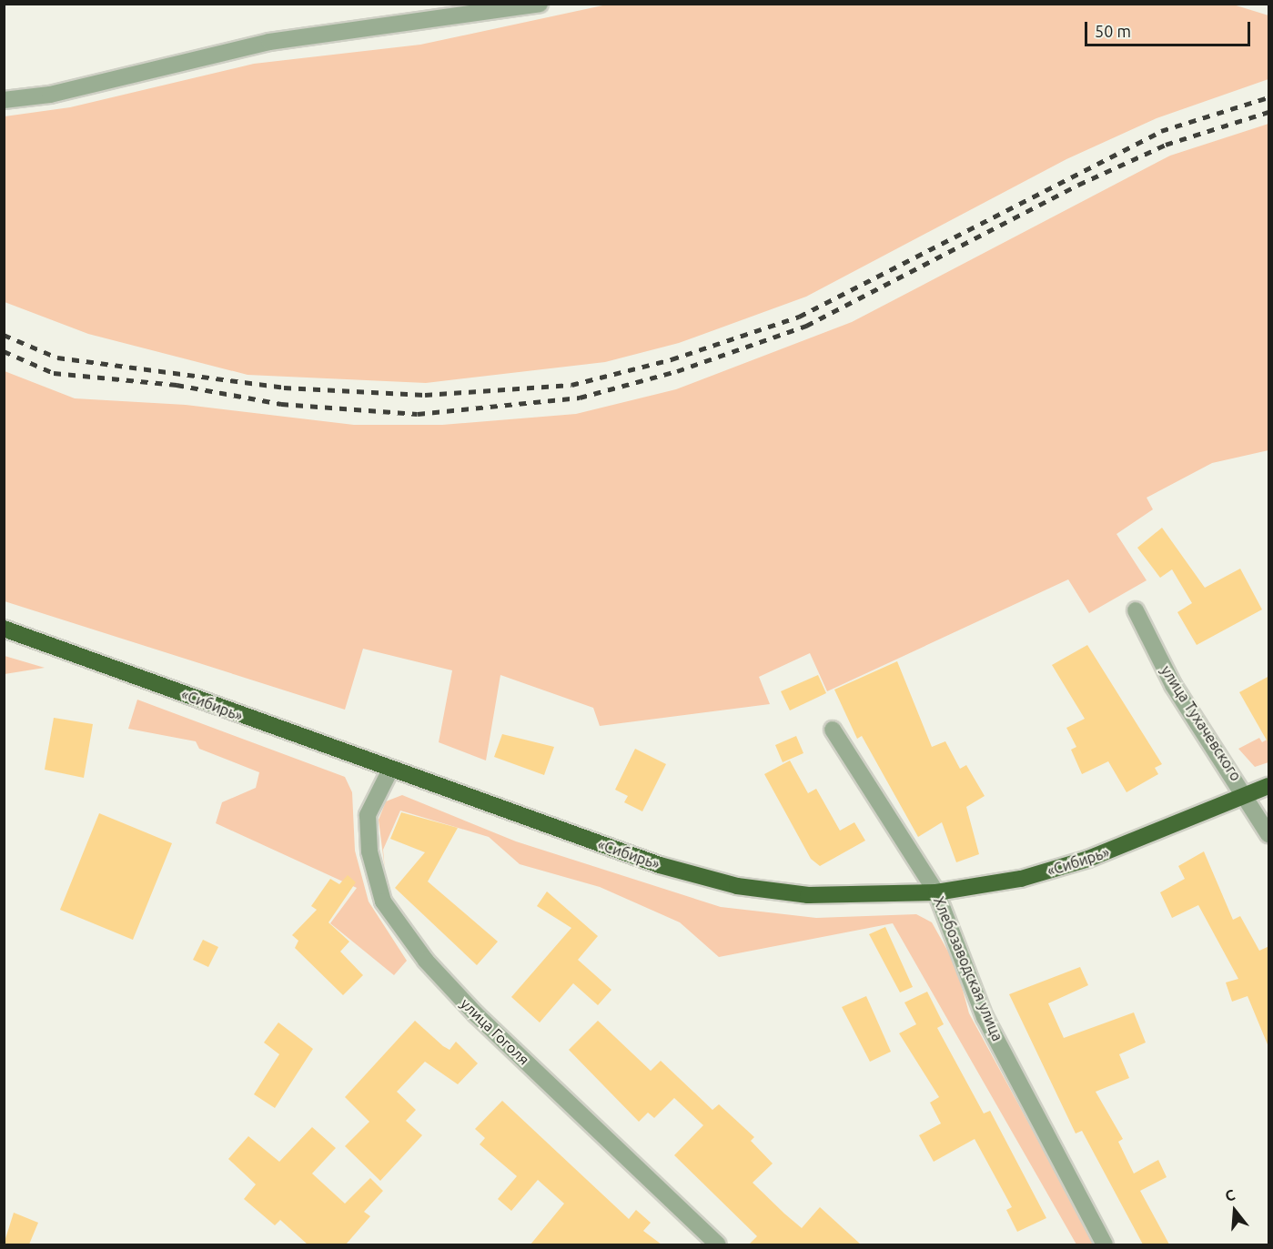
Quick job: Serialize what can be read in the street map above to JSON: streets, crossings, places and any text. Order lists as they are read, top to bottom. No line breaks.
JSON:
{"streets":{"highway":["«Сибирь»"],"street":["улица Тухачевского","Хлебозаводская улица","улица Гоголя"]},"crossings":[["«Сибирь»","улица Тухачевского"],["«Сибирь»","Хлебозаводская улица"],["«Сибирь»","улица Гоголя"]],"scale_bar":"50 m","north":"top"}
